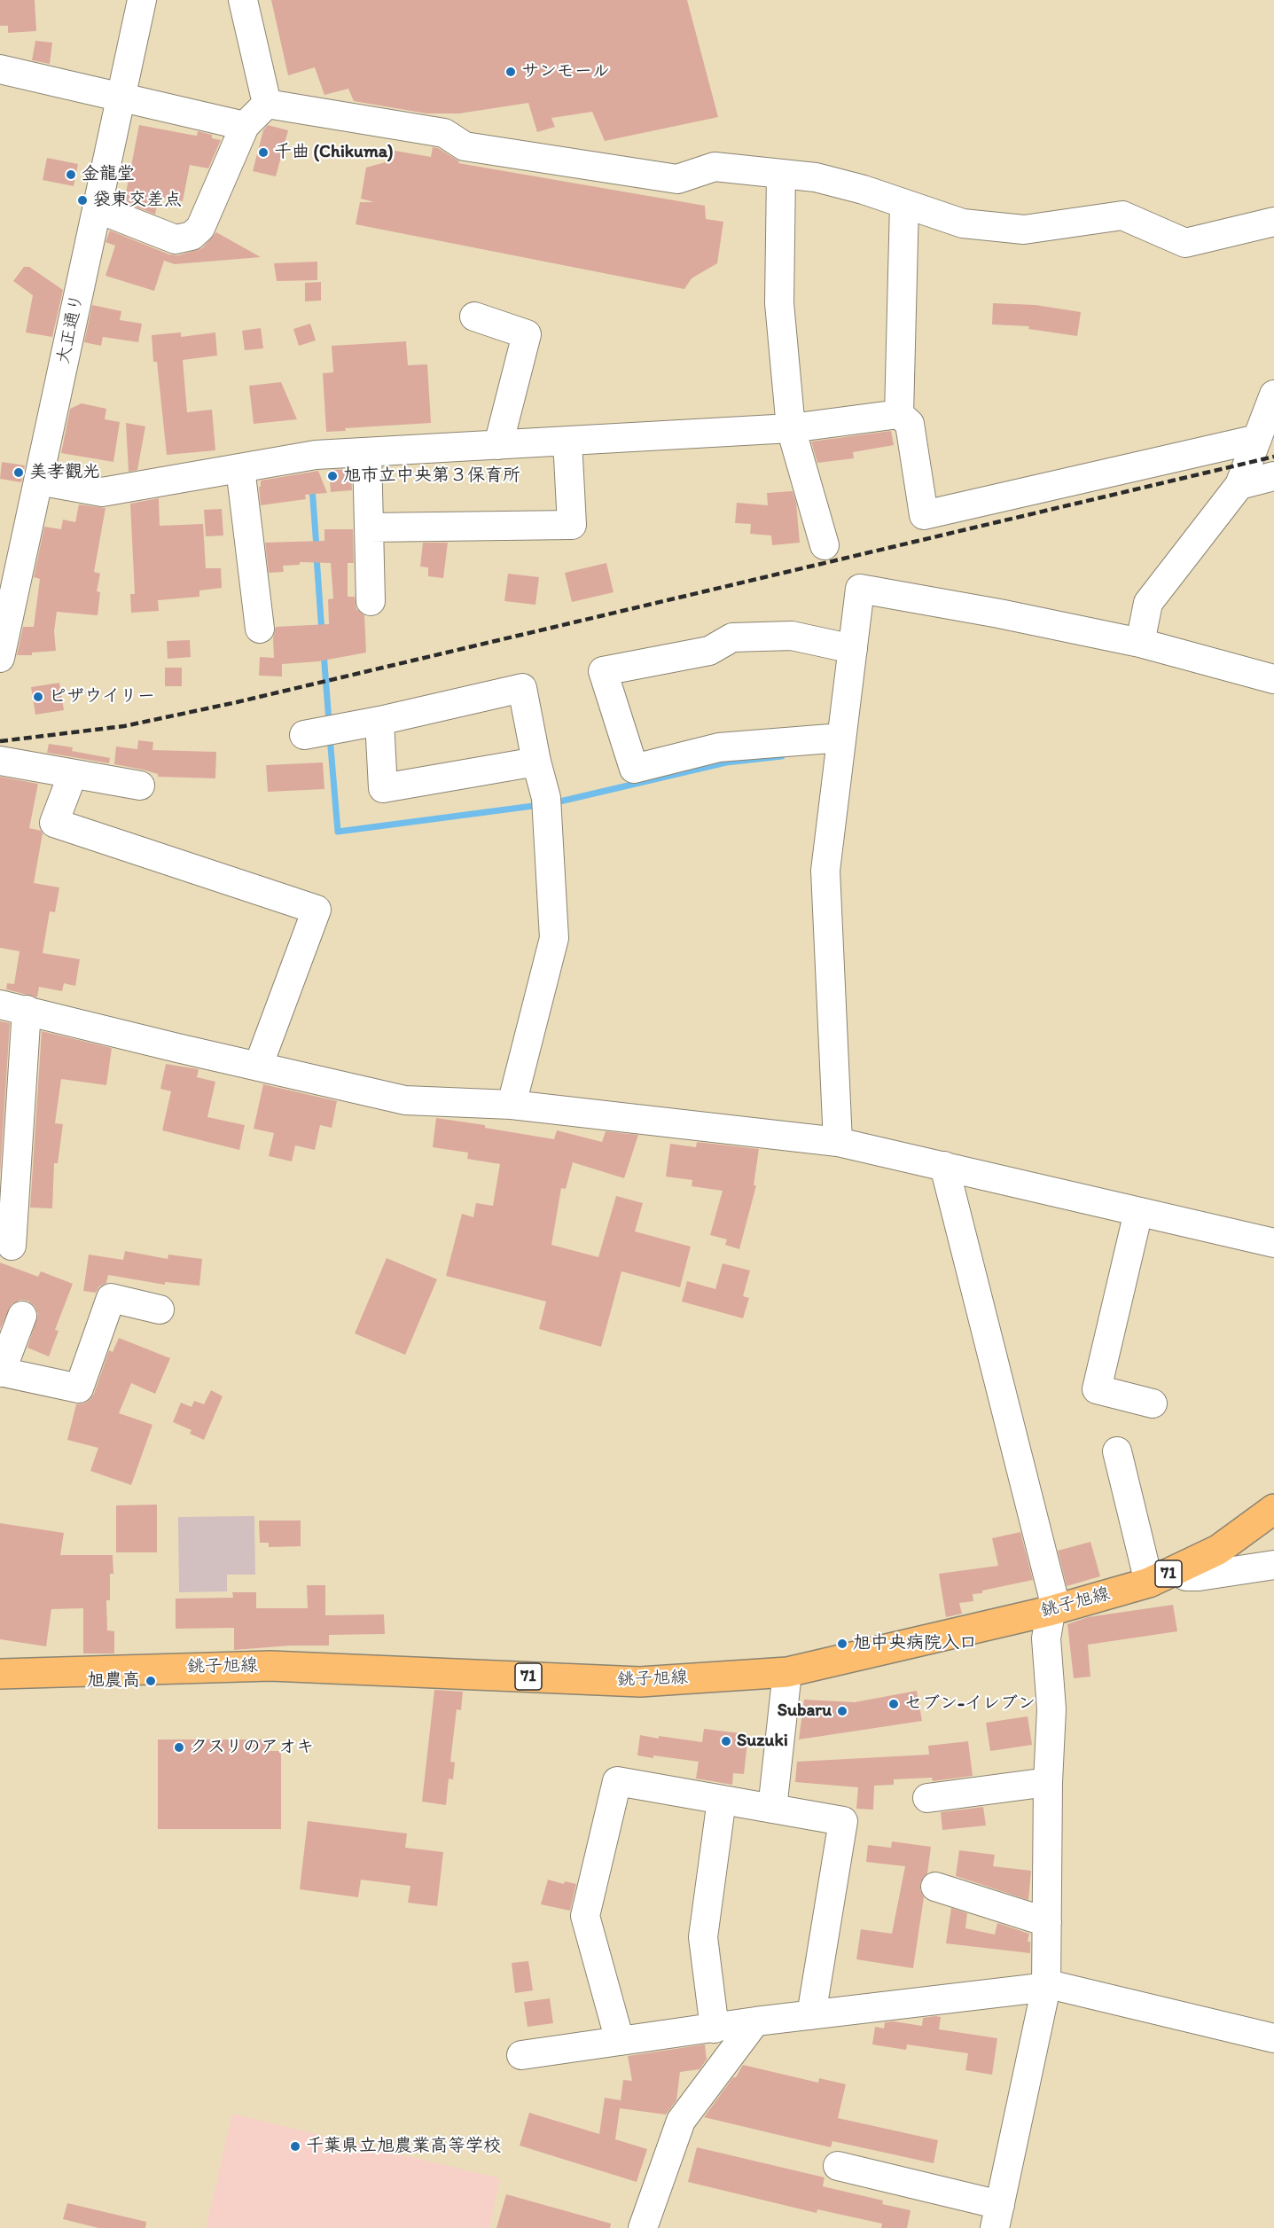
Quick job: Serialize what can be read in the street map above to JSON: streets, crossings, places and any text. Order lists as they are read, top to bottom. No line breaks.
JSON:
{"streets":{"main road":["71","銚子旭線"],"street":["大正通り"]},"places":["サンモール","千曲 (Chikuma)","金龍堂","袋東交差点","美孝觀光","旭市立中央第３保育所","ピザウイリー","旭中央病院入口","旭農高","セブン-イレブン","Subaru","Suzuki","クスリのアオキ","千葉県立旭農業高等学校"]}
